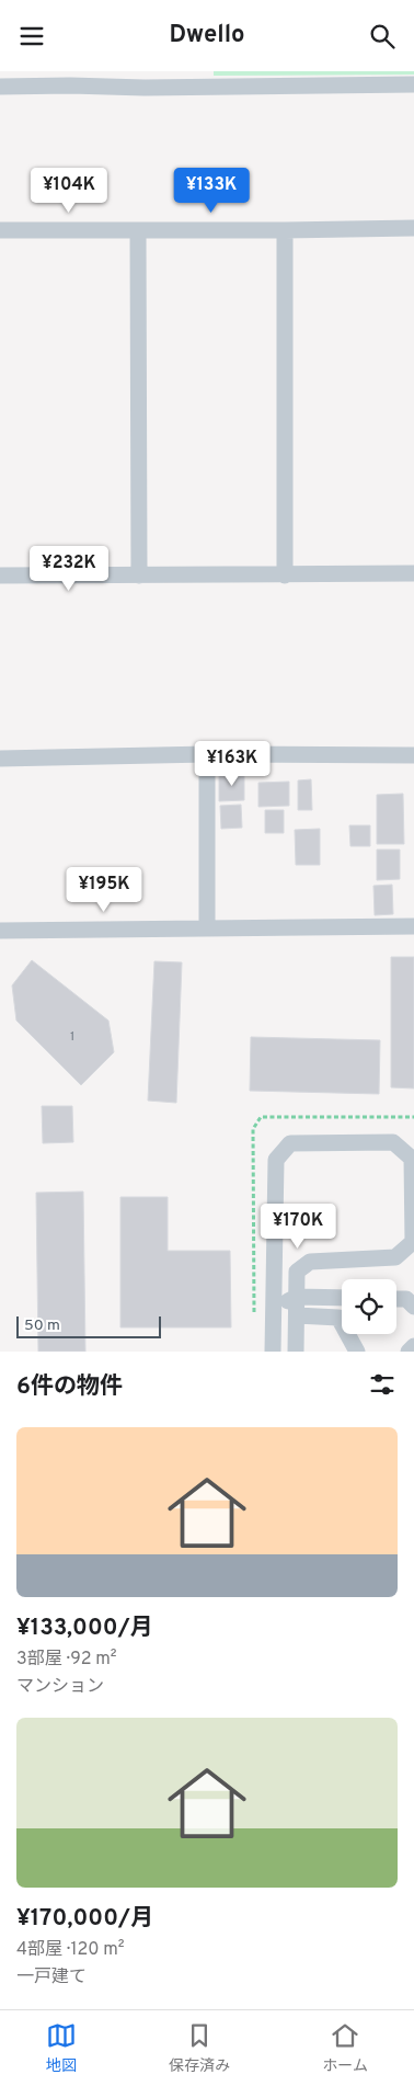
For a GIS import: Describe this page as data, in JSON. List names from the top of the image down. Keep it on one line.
{"house_numbers":["1"],"scale_bar":"50 m","page":{"header":"Dwello","price":["¥104K","¥133K","¥232K","¥163K","¥195K","¥170K"],"scale":"50 m","heading":"6件の物件","list":[{"name":"¥133,000/月","note":"3部屋 · 92 m² · マンション"},{"name":"¥170,000/月","note":"4部屋 · 120 m² · 一戸建て"}],"tabs":["地図","保存済み","ホーム"]}}
